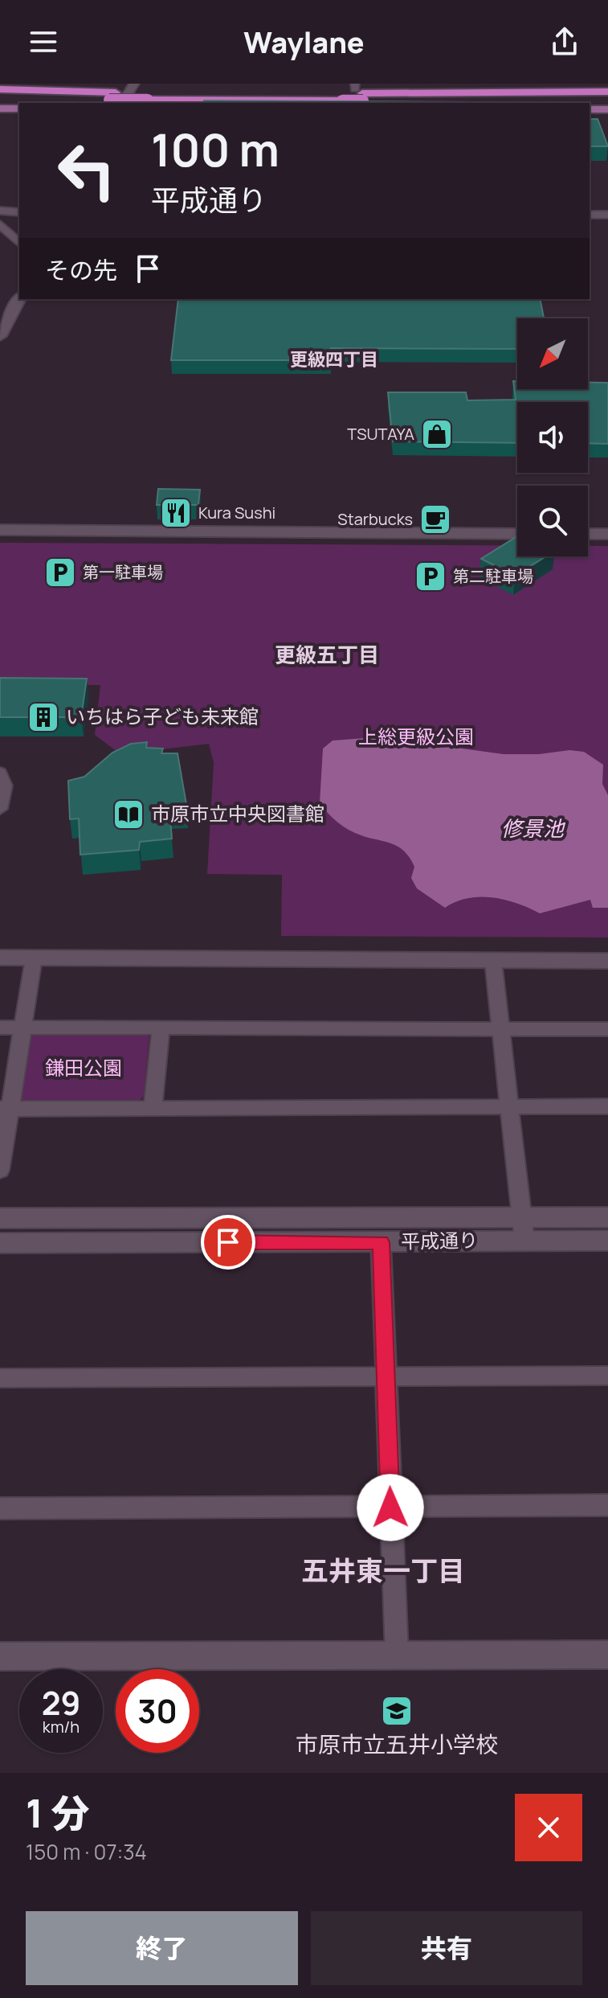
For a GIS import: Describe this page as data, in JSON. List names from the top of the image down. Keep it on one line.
{"streets":{"street":["平成通り"]},"districts":["更級四丁目","更級五丁目","五井東一丁目"],"water":["修景池"],"parks":["上総更級公園","鎌田公園"],"places":{"shop":["TSUTAYA"],"restaurant":["Kura Sushi"],"cafe":["Starbucks"],"parking":["第一駐車場","第二駐車場"],"building":["いちはら子ども未来館"],"library":["市原市立中央図書館"],"school or university":["市原市立五井小学校"]},"north":"bottom left","page":{"header":"Waylane","turn":["100 m","平成通り"],"then":"その先","speed":"29 km/h","limit":"30","heading":["1 分","150 m · 07:34"],"buttons":["終了","共有"]}}
